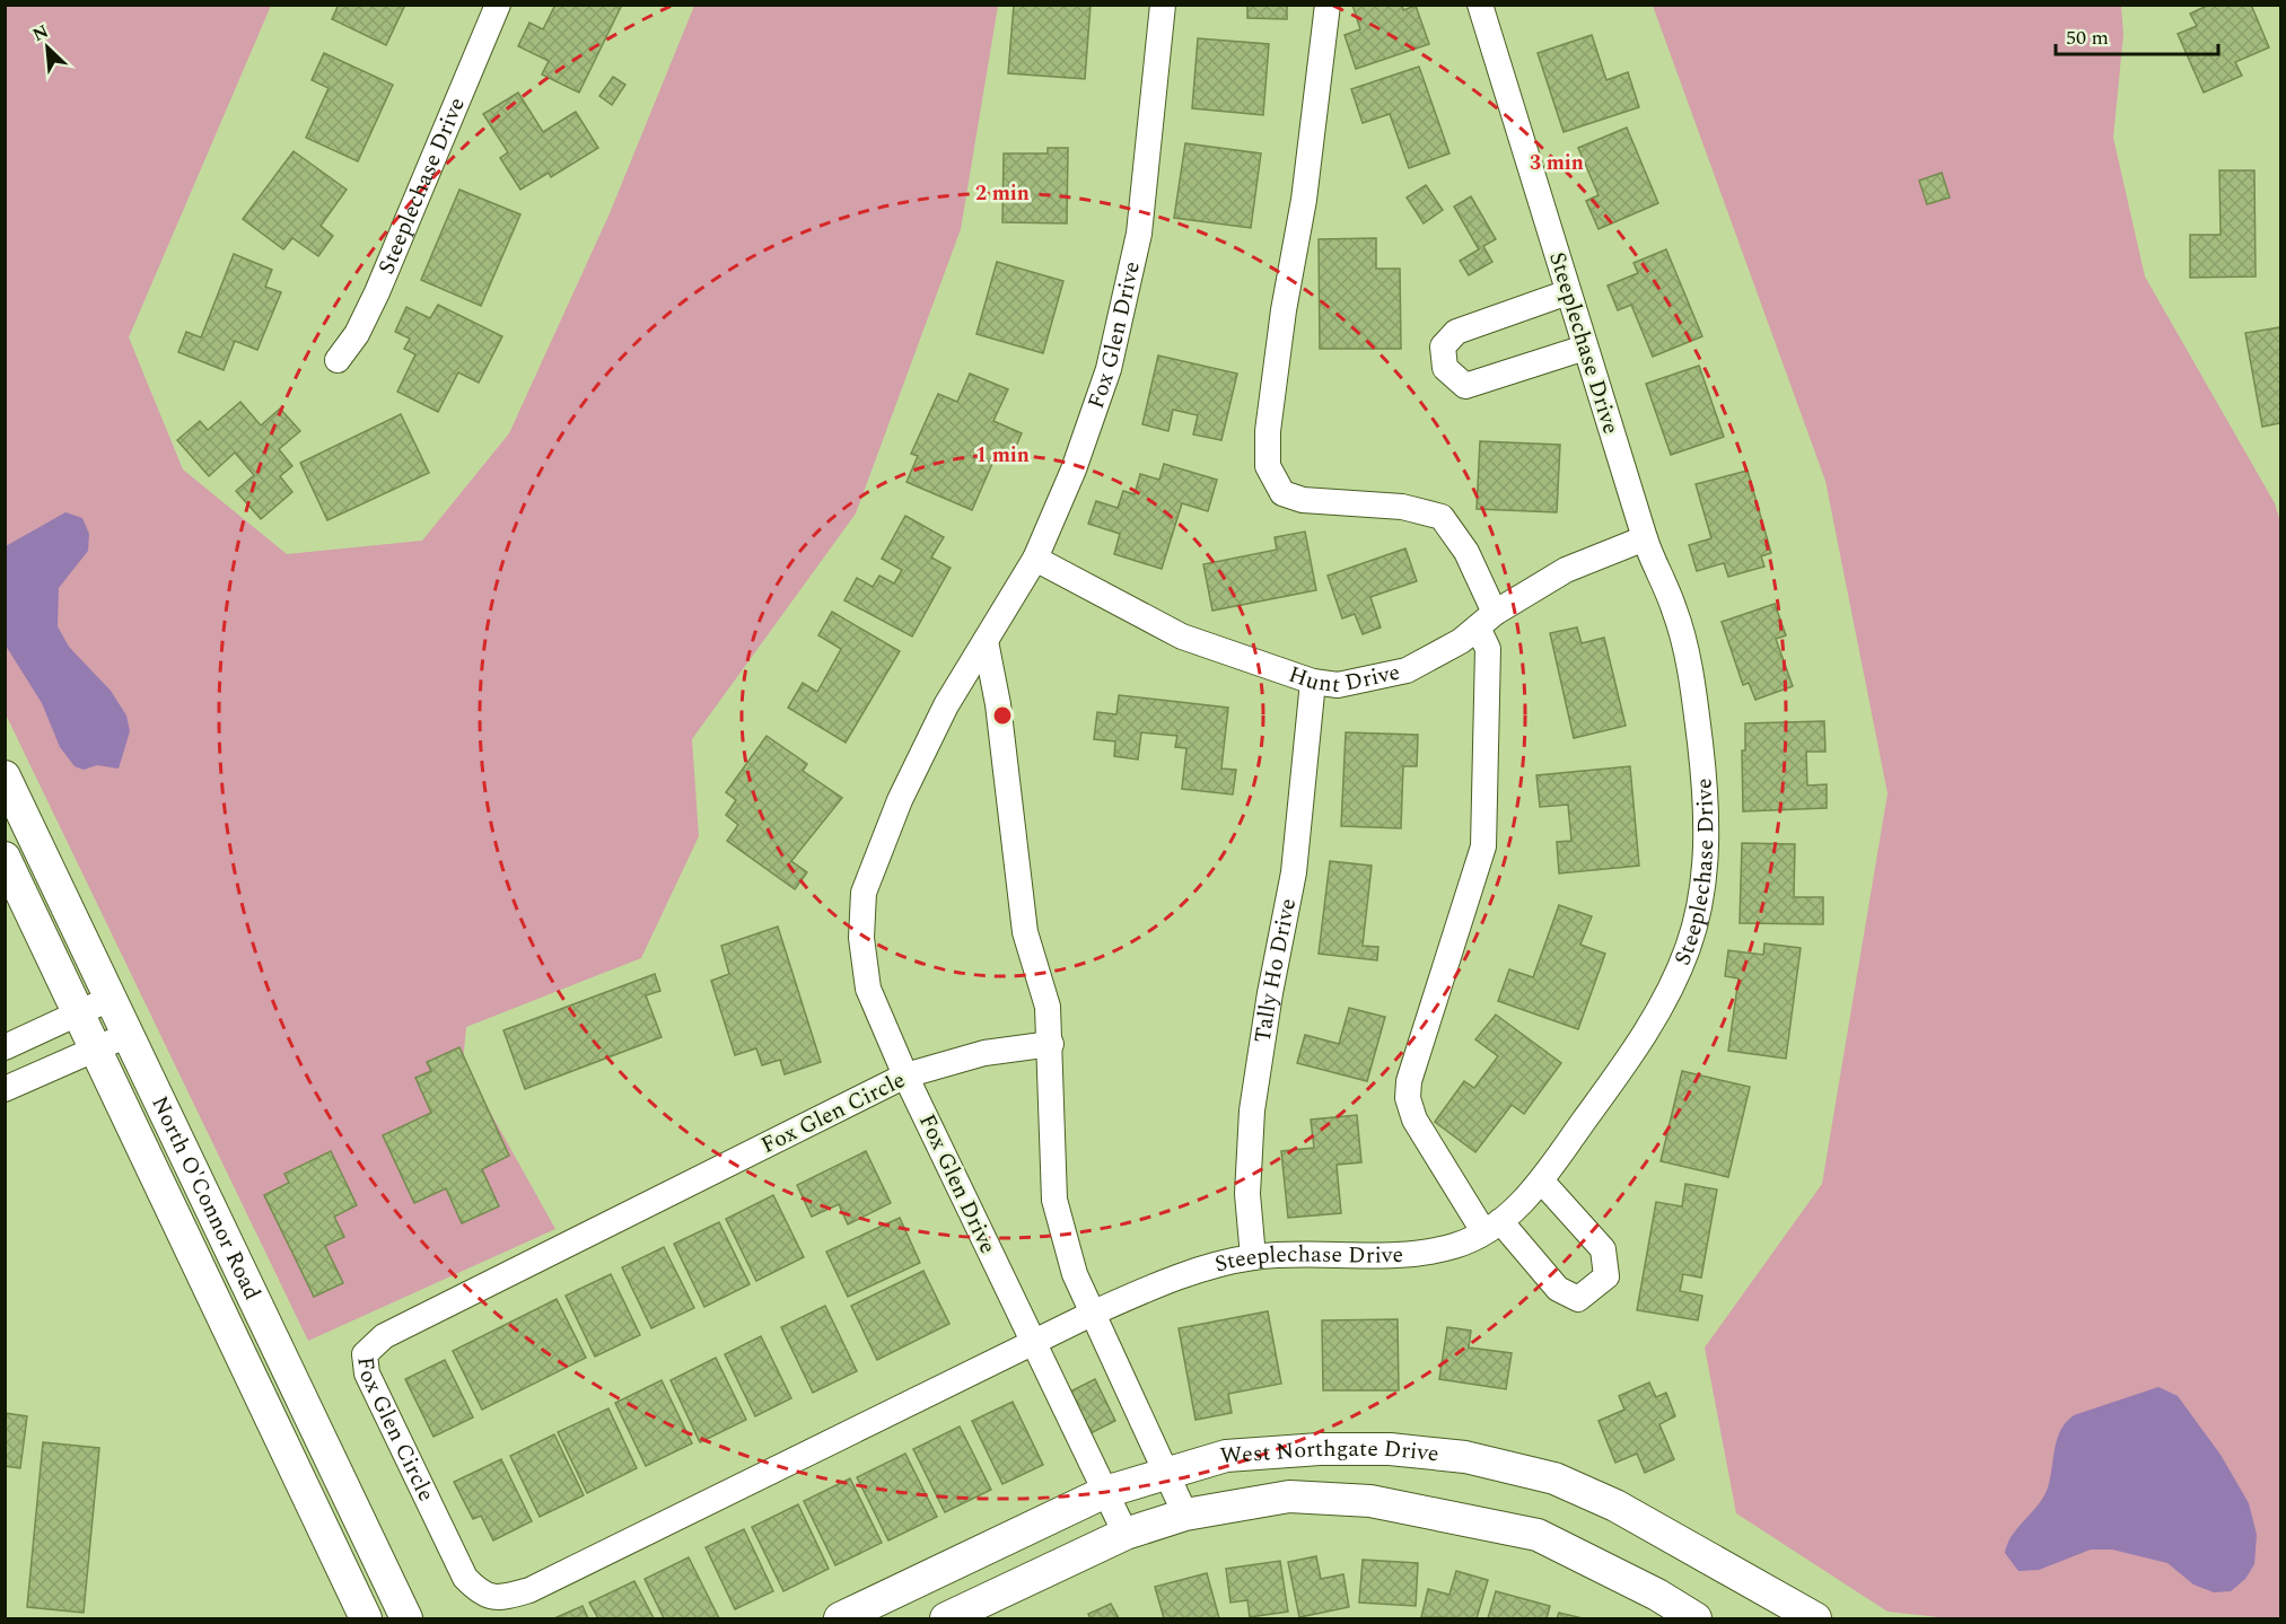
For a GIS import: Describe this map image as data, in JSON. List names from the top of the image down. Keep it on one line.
{"streets":{"main road":["North O'Connor Road","West Northgate Drive"],"street":["Steeplechase Drive","Fox Glen Drive","Hunt Drive","Tally Ho Drive","Fox Glen Circle"]},"crossings":[["Steeplechase Drive","Fox Glen Drive"],["Steeplechase Drive","Hunt Drive"],["Steeplechase Drive","Tally Ho Drive"],["Steeplechase Drive","Fox Glen Circle"],["Fox Glen Drive","Hunt Drive"],["Fox Glen Drive","Fox Glen Circle"],["Fox Glen Drive","West Northgate Drive"],["Hunt Drive","Tally Ho Drive"]],"scale_bar":"50 m","north":"top left","rings":["3 min","2 min","1 min"]}
